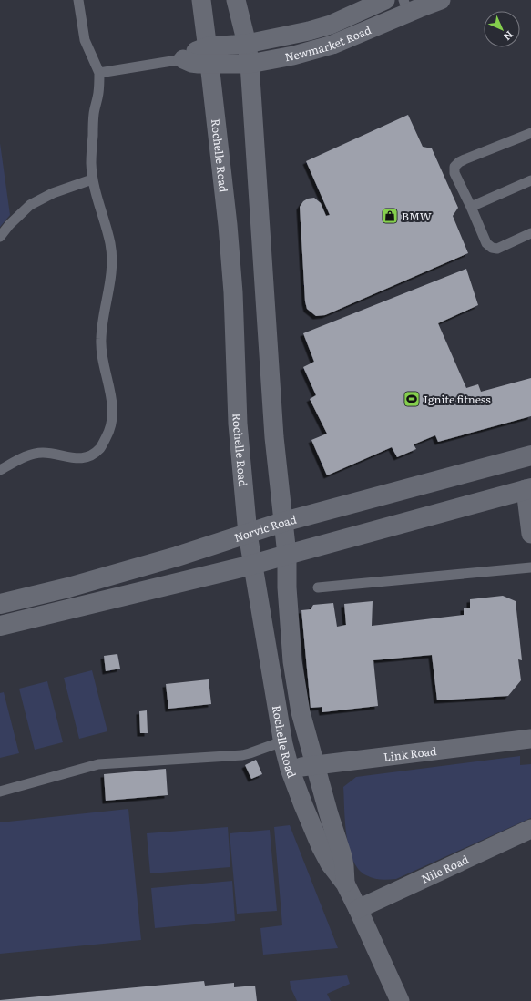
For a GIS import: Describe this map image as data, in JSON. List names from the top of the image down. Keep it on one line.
{"streets":{"street":["Newmarket Road","Rochelle Road","Norvic Road","Link Road","Nile Road"]},"crossings":[["Newmarket Road","Rochelle Road"],["Rochelle Road","Norvic Road"],["Rochelle Road","Link Road"],["Rochelle Road","Nile Road"]],"places":{"shop":["BMW"],"sports":["Ignite fitness"]},"north":"bottom right"}
